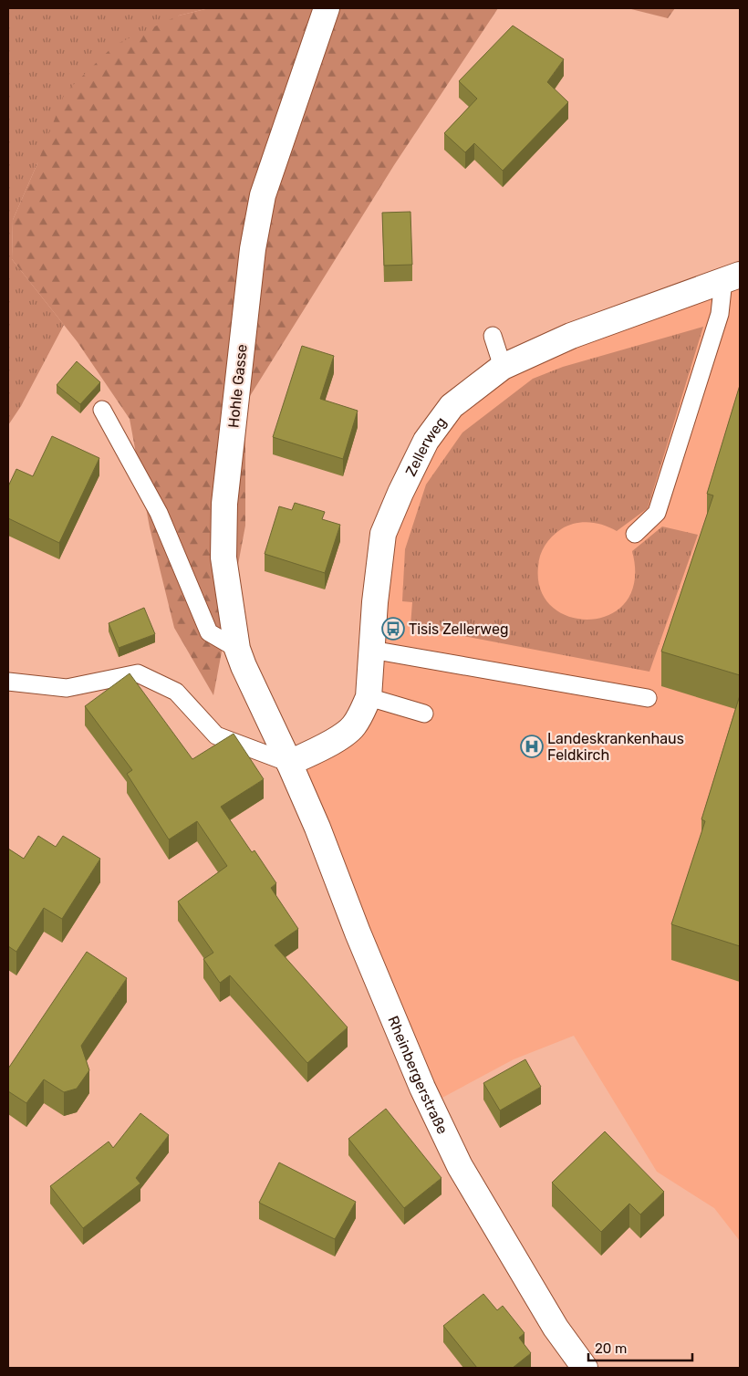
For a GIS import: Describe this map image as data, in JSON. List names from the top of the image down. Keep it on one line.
{"streets":{"street":["Hohle Gasse","Zellerweg","Rheinbergerstraße"]},"crossings":[["Hohle Gasse","Zellerweg"],["Hohle Gasse","Rheinbergerstraße"],["Zellerweg","Rheinbergerstraße"]],"places":{"bus stop":["Tisis Zellerweg"],"hospital":["Landeskrankenhaus Feldkirch"]},"scale_bar":"20 m"}
